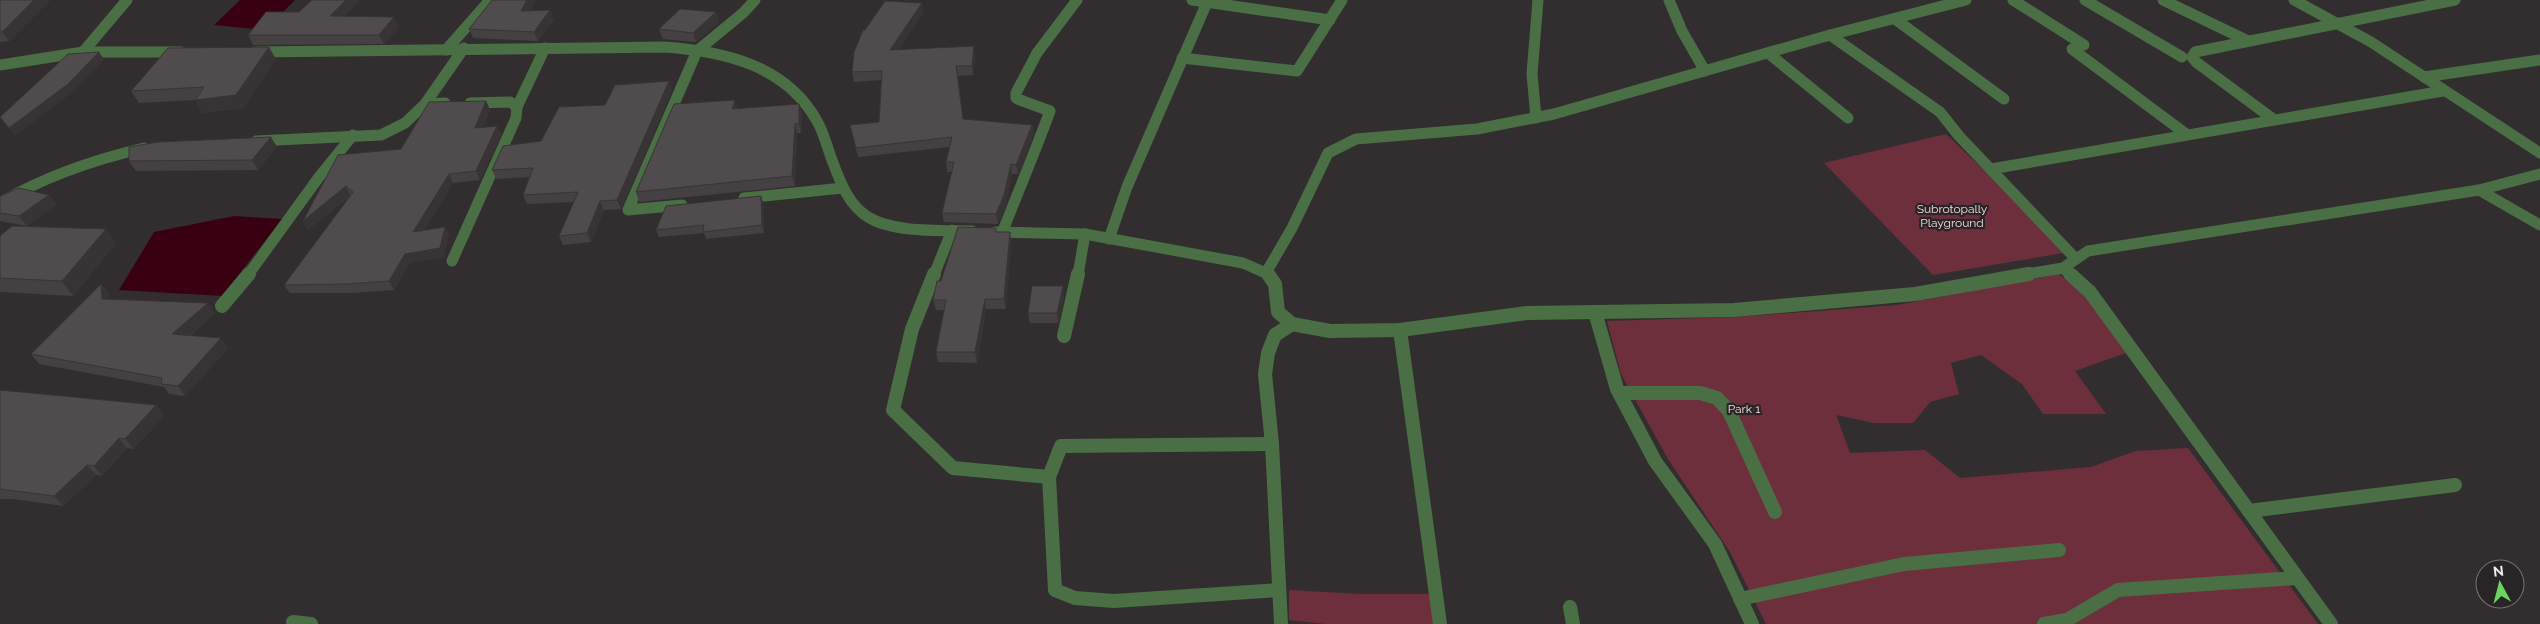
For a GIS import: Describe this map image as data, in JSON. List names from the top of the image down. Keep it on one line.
{"parks":["Subrotopally Playground","Park 1"],"north":"top"}
